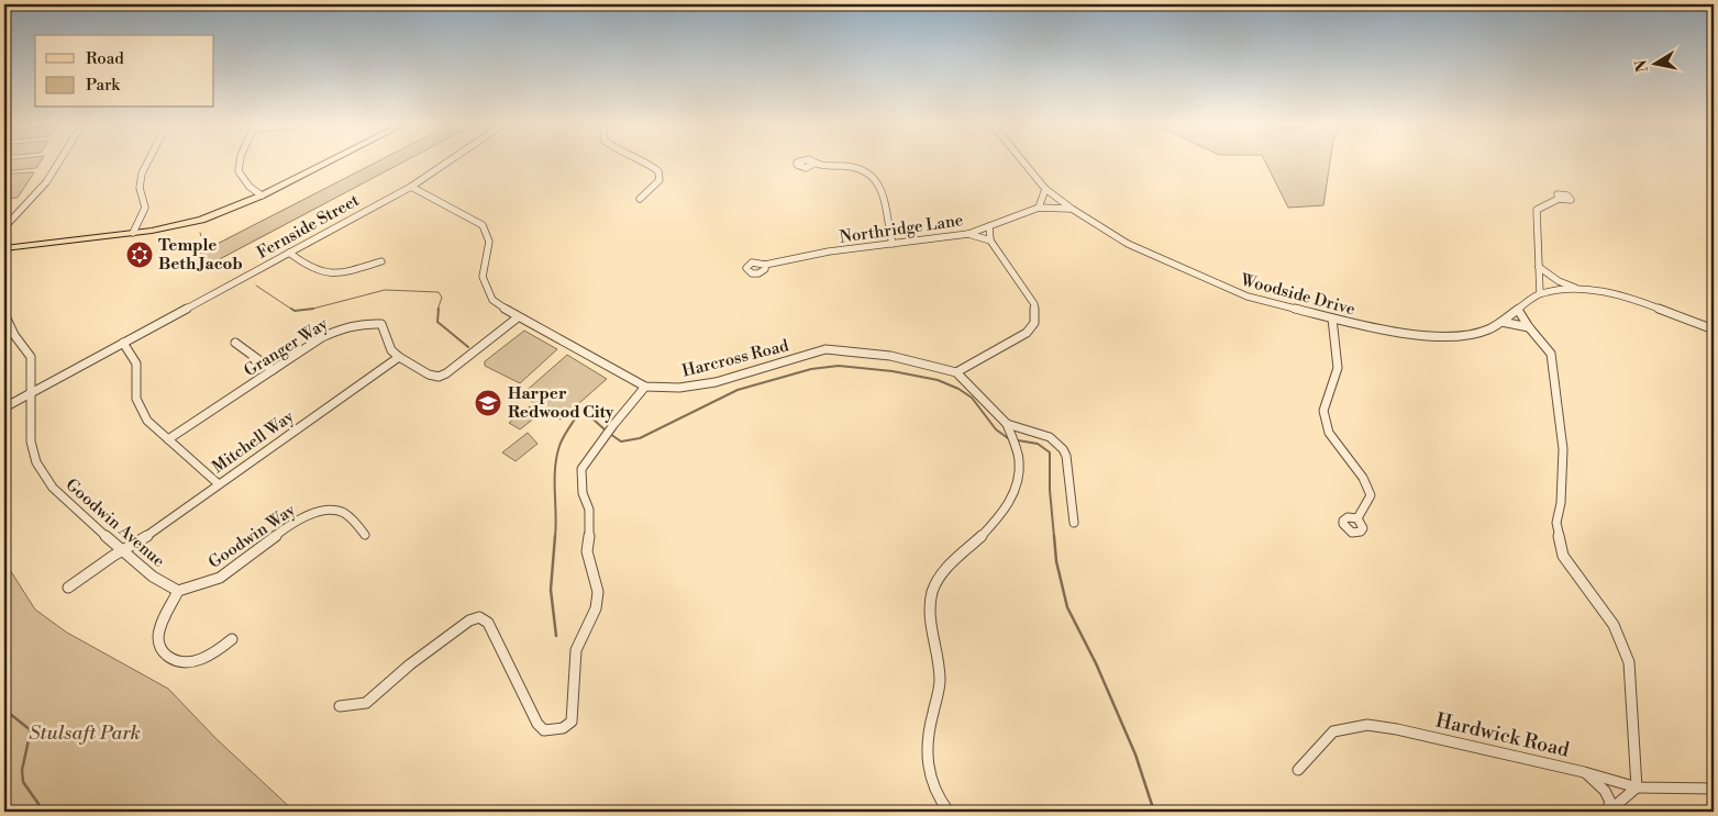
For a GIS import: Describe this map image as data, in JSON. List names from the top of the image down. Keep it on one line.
{"streets":{"street":["Fernside Street","Northridge Lane","Woodside Drive","Granger Way","Harcross Road","Mitchell Way","Goodwin Avenue","Goodwin Way","Hardwick Road"]},"crossings":[["Fernside Street","Harcross Road"],["Fernside Street","Goodwin Avenue"],["Northridge Lane","Woodside Drive"],["Granger Way","Harcross Road"],["Granger Way","Mitchell Way"],["Mitchell Way","Goodwin Avenue"],["Goodwin Avenue","Goodwin Way"]],"parks":["Stulsaft Park"],"places":{"synagogue":["Temple Beth Jacob"],"school or university":["Harper Redwood City"]},"legend":["Road","Park"],"north":"left"}
